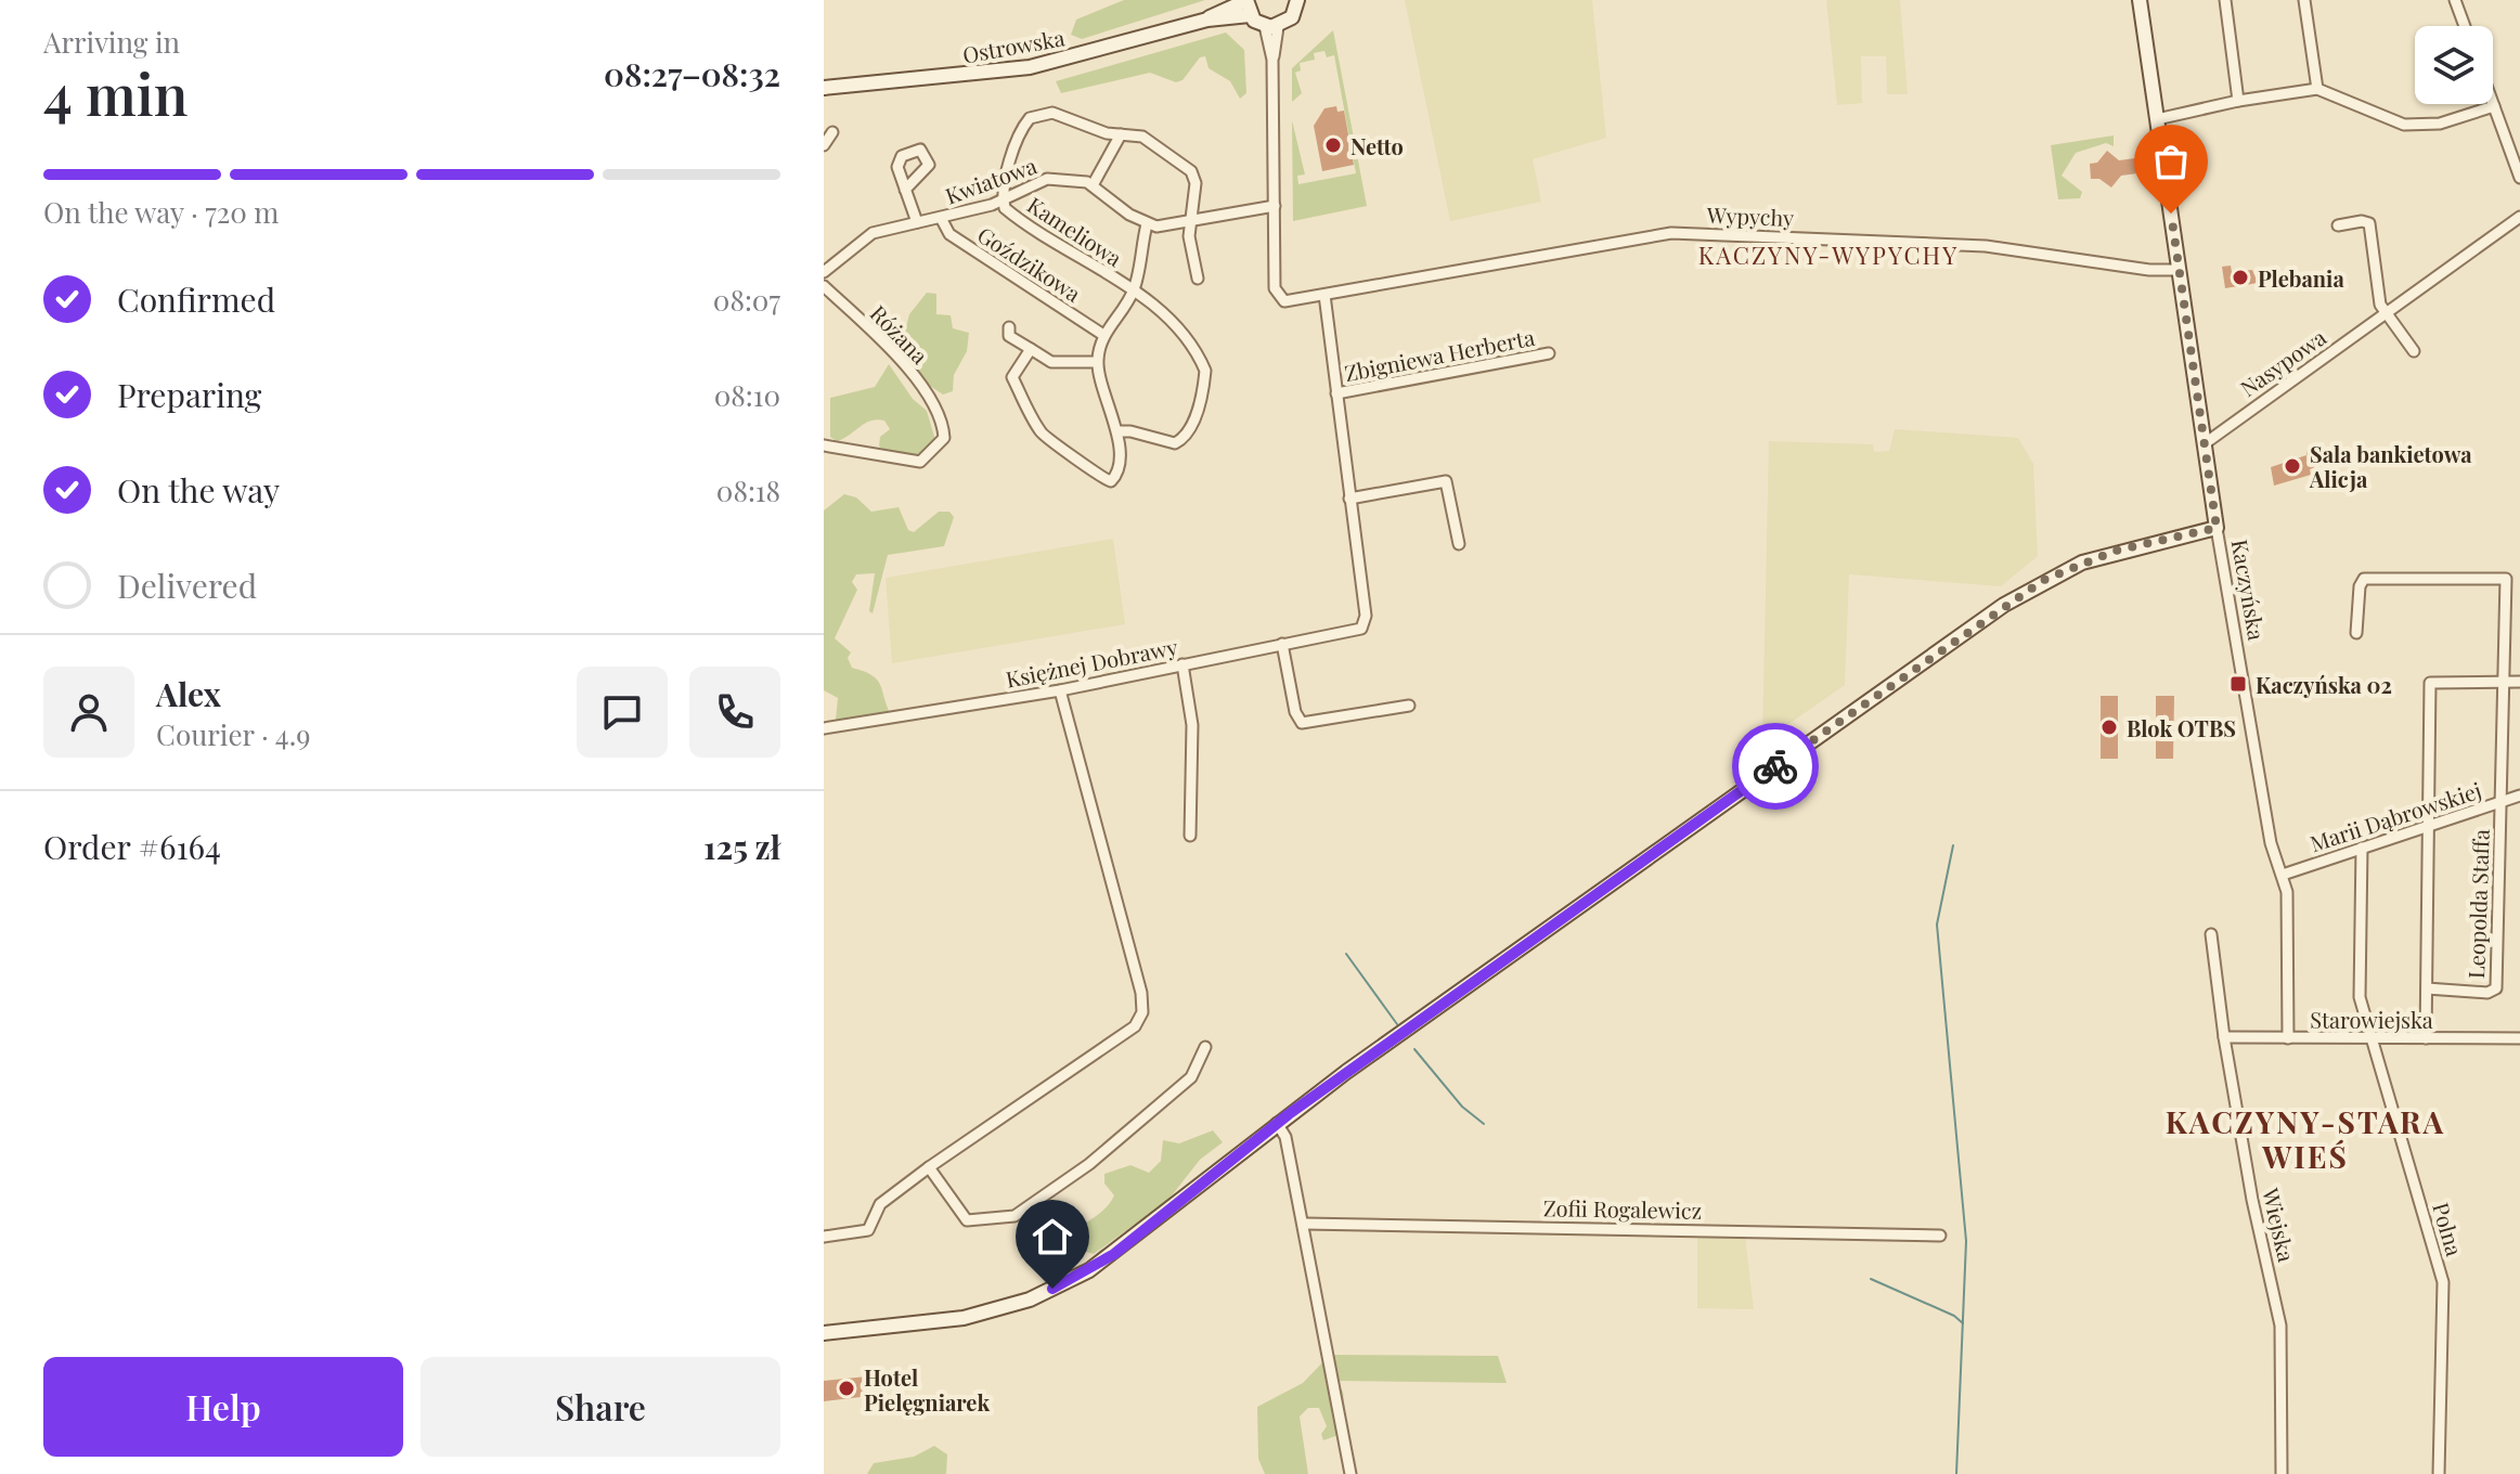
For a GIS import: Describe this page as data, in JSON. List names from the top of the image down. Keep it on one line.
{"streets":{"street":["Ostrowska","Kwiatowa","Wypychy","Kameliowa","Goździkowa","Różana","Zbigniewa Herberta","Nasypowa","Kaczyńska","Księżnej Dobrawy","Marii Dąbrowskiej","Leopolda Staffa","Starowiejska","Zofii Rogalewicz","Wiejska","Polna"]},"crossings":[["Kwiatowa","Kameliowa"],["Kwiatowa","Goździkowa"],["Wypychy","Kaczyńska"],["Kameliowa","Goździkowa"],["Nasypowa","Kaczyńska"],["Kaczyńska","Marii Dąbrowskiej"],["Kaczyńska","Starowiejska"],["Marii Dąbrowskiej","Leopolda Staffa"],["Marii Dąbrowskiej","Polna"],["Starowiejska","Wiejska"],["Starowiejska","Polna"]],"districts":["KACZYNY-WYPYCHY","KACZYNY-STARA WIEŚ"],"places":{"other":["Netto","Plebania","Sala bankietowa Alicja","Blok OTBS","Hotel Pielęgniarek"],"transit":["Kaczyńska 02"]},"page":{"heading":["4 min","Arriving in","08:27–08:32"],"panel":["Alex","Courier · 4.9","Order #6164","125 zł"],"bar":"On the way · 720 m","list":[["Confirmed","08:07"],["Preparing","08:10"],["On the way","08:18"],"Delivered"],"buttons":["Help","Share"]}}
